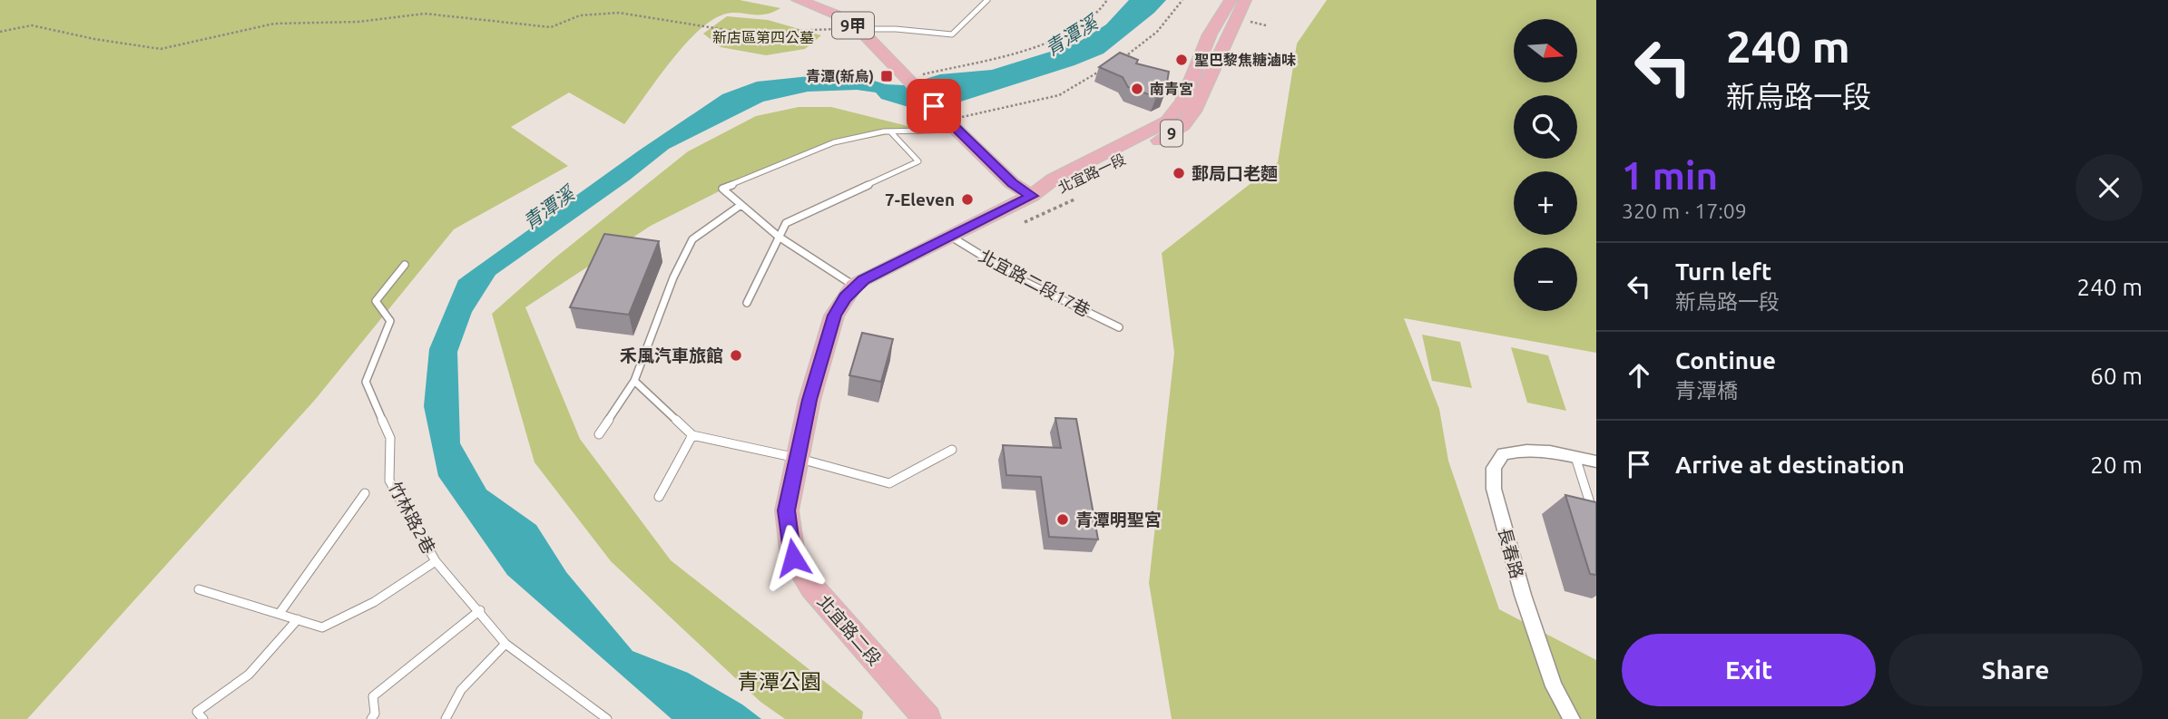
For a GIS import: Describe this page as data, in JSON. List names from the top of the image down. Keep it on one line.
{"streets":{"main road":["9甲","9","北宜路一段","北宜路二段"],"street":["長春路"],"lane":["北宜路二段17巷","竹林路2巷"]},"crossings":[["9甲","北宜路一段"],["9甲","北宜路二段"],["北宜路一段","北宜路二段"],["北宜路二段17巷","北宜路二段"]],"water":["青潭溪"],"parks":["新店區第四公墓","青潭公園"],"places":{"other":["聖巴黎焦糖滷味","南青宮","郵局口老麵","7-Eleven","禾風汽車旅館","青潭明聖宮"],"transit":["青潭(新烏)"]},"north":"right","page":{"turn":["240 m","新烏路一段"],"map_buttons":["+","−"],"heading":["1 min","320 m · 17:09"],"list":[{"name":"Turn left","note":"新烏路一段","value":"240 m"},{"name":"Continue","note":"青潭橋","value":"60 m"},{"name":"Arrive at destination","value":"20 m"}],"buttons":["Exit","Share"]}}
